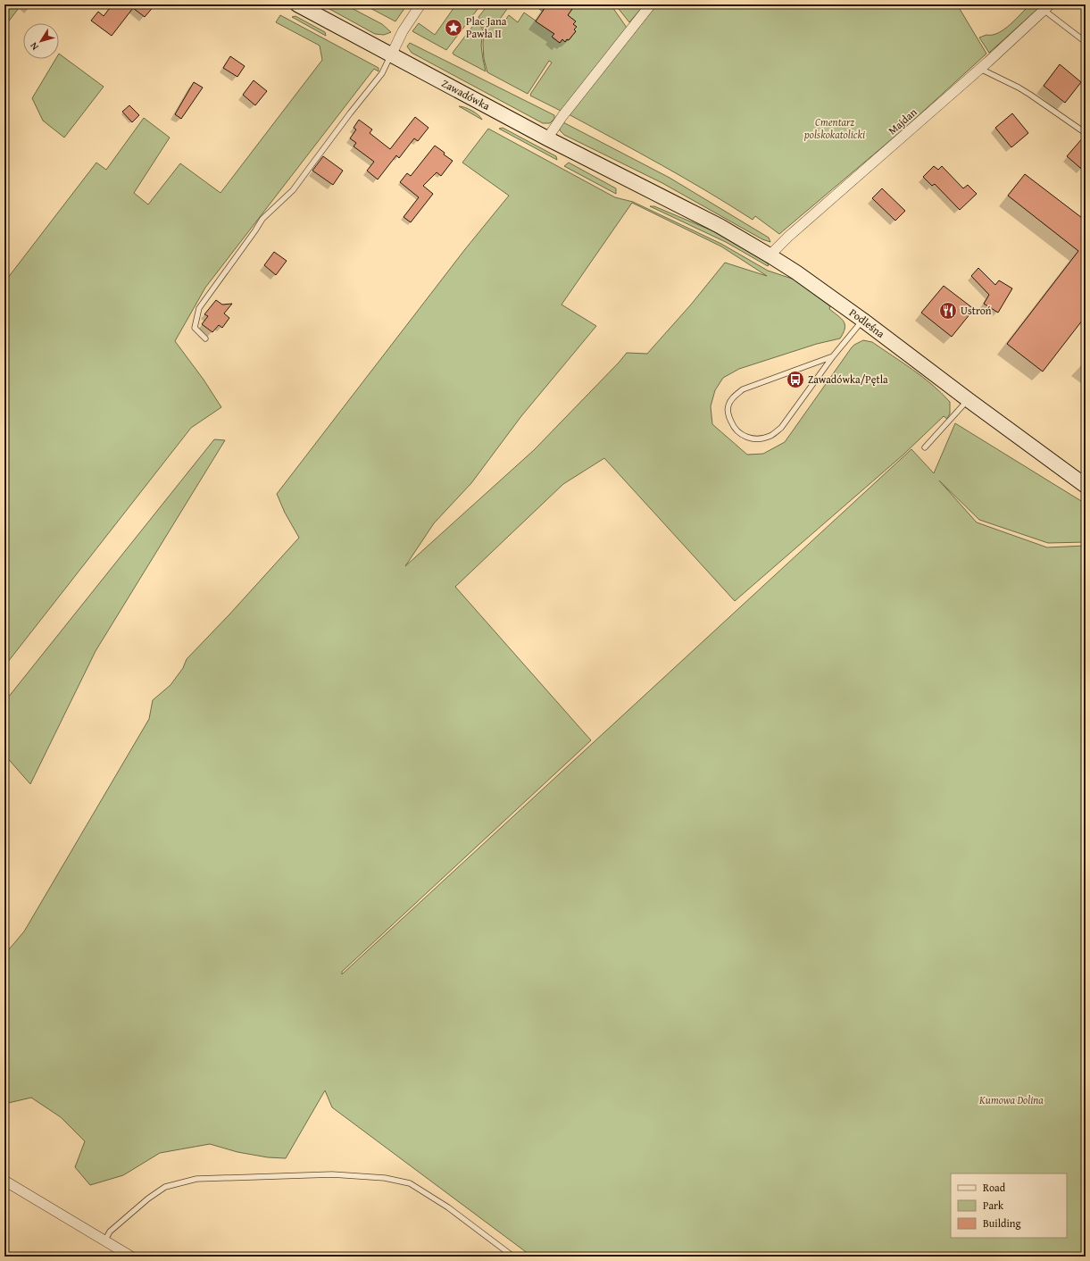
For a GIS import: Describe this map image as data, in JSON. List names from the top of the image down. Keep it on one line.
{"streets":{"main road":["Zawadówka","Podleśna"],"street":["Majdan"]},"crossings":[["Zawadówka","Podleśna"],["Majdan","Podleśna"]],"parks":["Cmentarz polskokatolicki","Kumowa Dolina"],"places":{"place":["Plac Jana Pawła II"],"restaurant":["Ustroń"],"bus stop":["Zawadówka/Pętla"]},"legend":["Road","Park","Building"],"north":"bottom left"}
